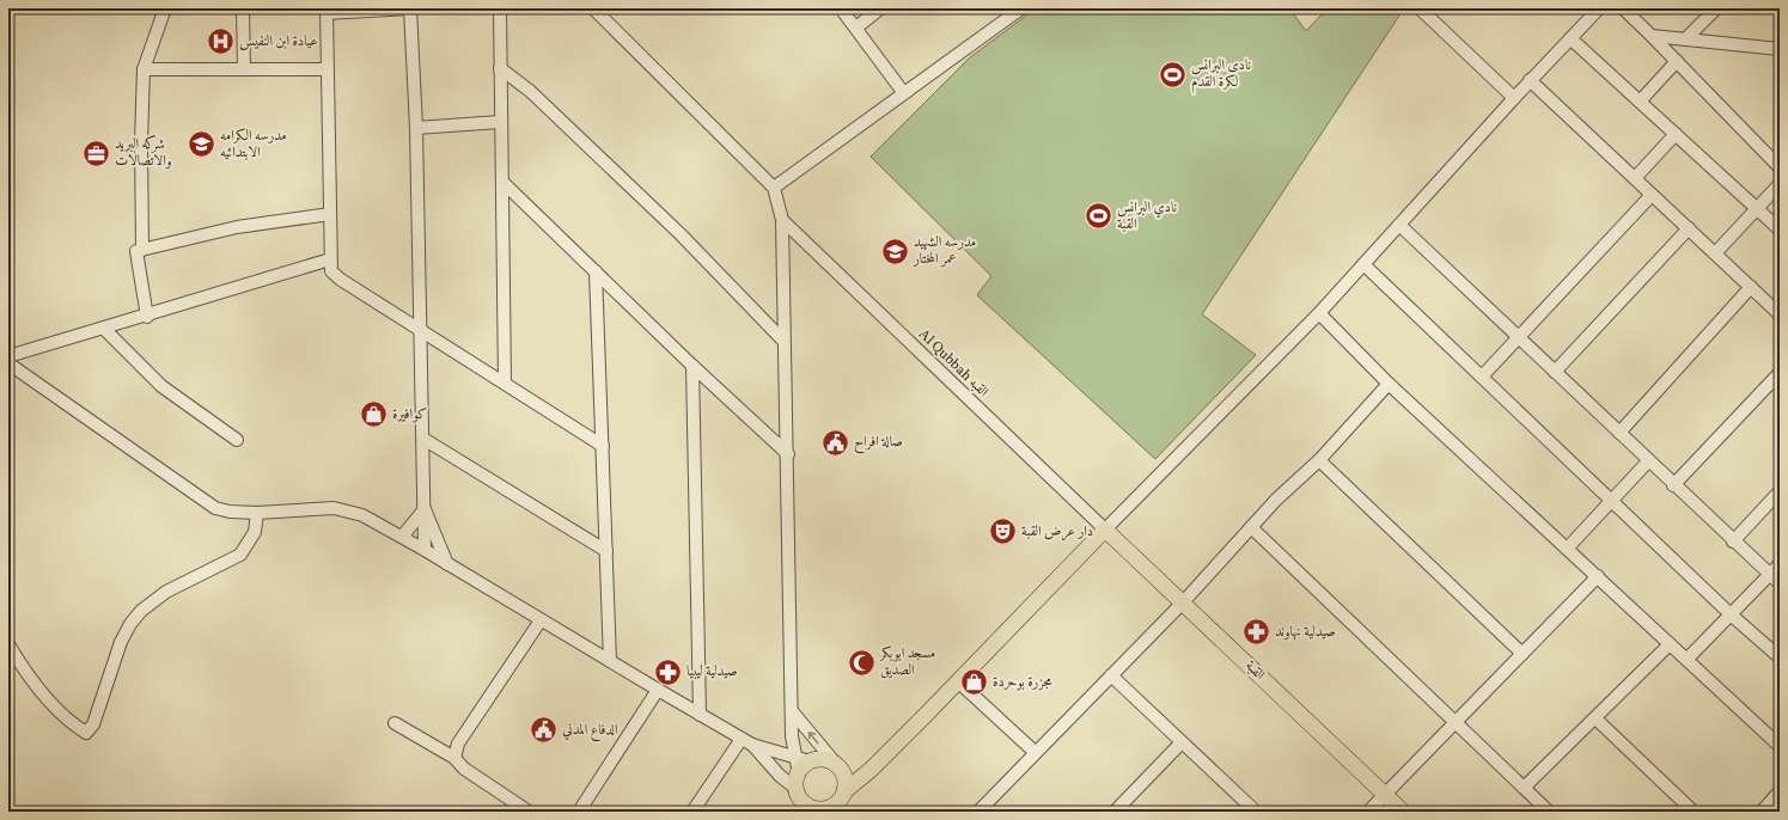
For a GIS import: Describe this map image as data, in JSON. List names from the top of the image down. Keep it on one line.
{"streets":{"main road":["القبة"],"street":["Al Qubbah القبه"]},"crossings":[["Al Qubbah القبه","القبة"]],"places":{"hospital":["عيادة ابن النفيس"],"sports":["نادي البرانس لكرة القدم","نادي البرانس القبة"],"school or university":["مدرسه الكرامه الابتدائيه","مدرسه الشهيد عمر المختار"],"office":["شركه البريد والاتصالات"],"shop":["كوافيرة","مجزرة بوحردة"],"public building":["صالة افراح","الدفاع المدني"],"theatre":["دار عرض القبة"],"pharmacy":["صيدلية نهاوند","صيدلية ليبيا"],"mosque":["مسجد ابوبكر الصديق"]}}
